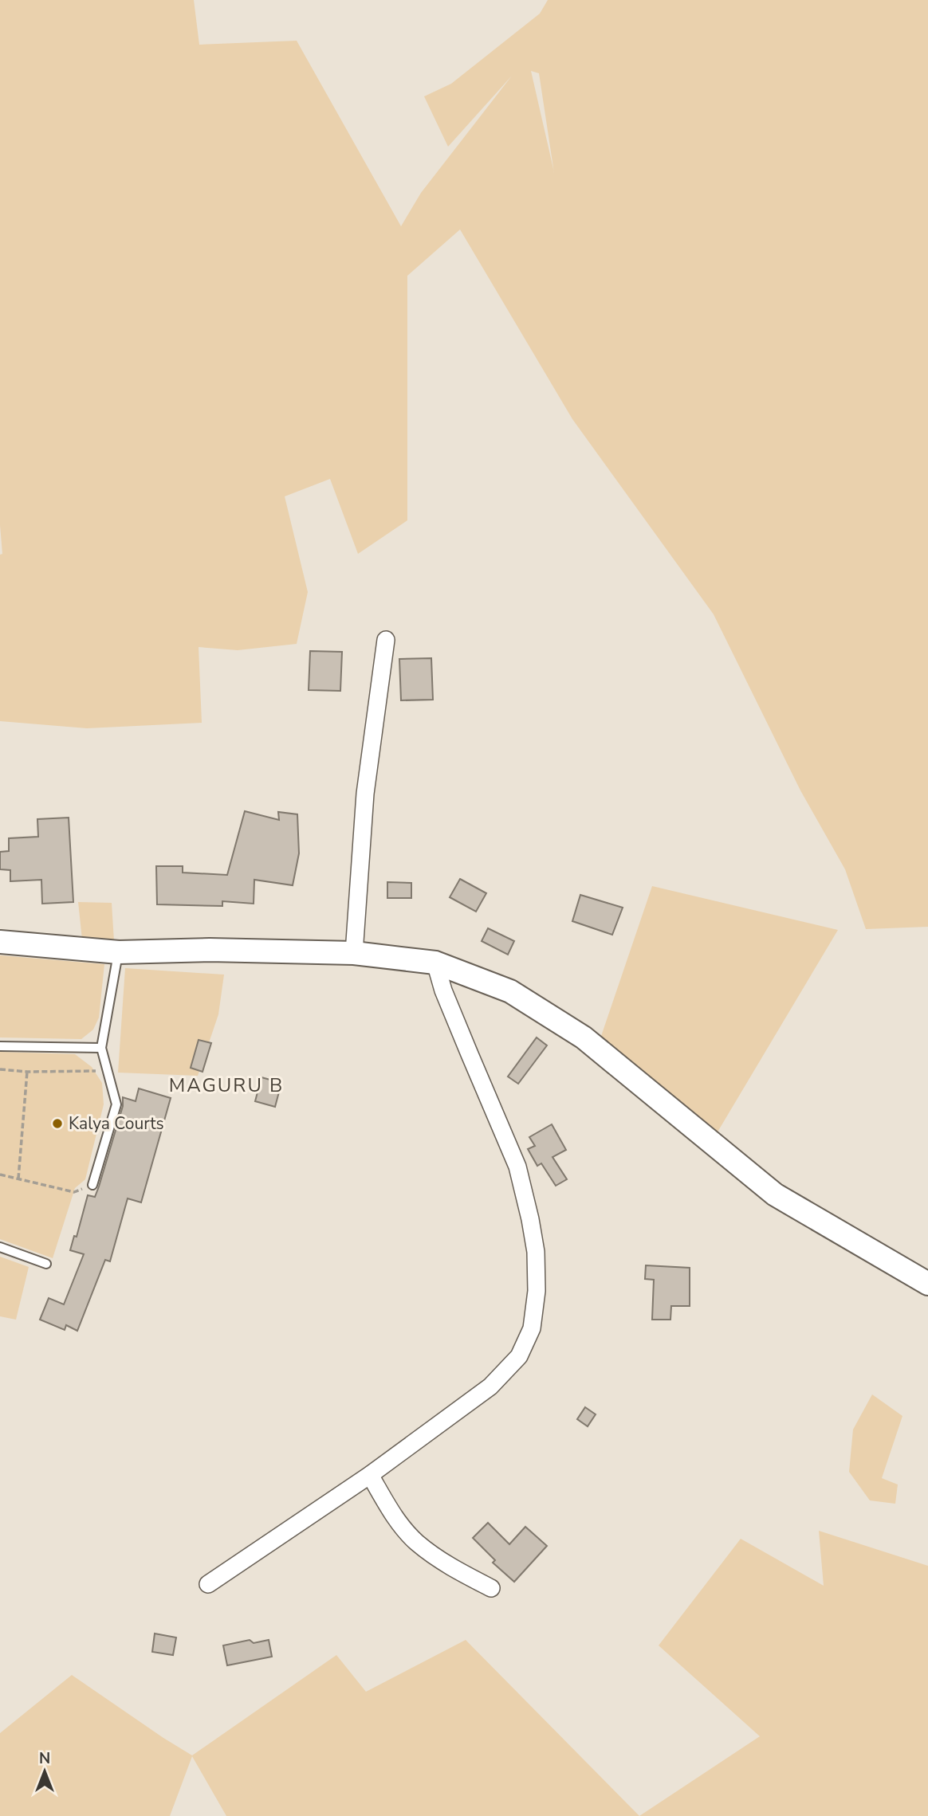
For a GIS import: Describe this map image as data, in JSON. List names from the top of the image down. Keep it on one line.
{"districts":["MAGURU B"],"places":["Kalya Courts"],"north":"top"}
